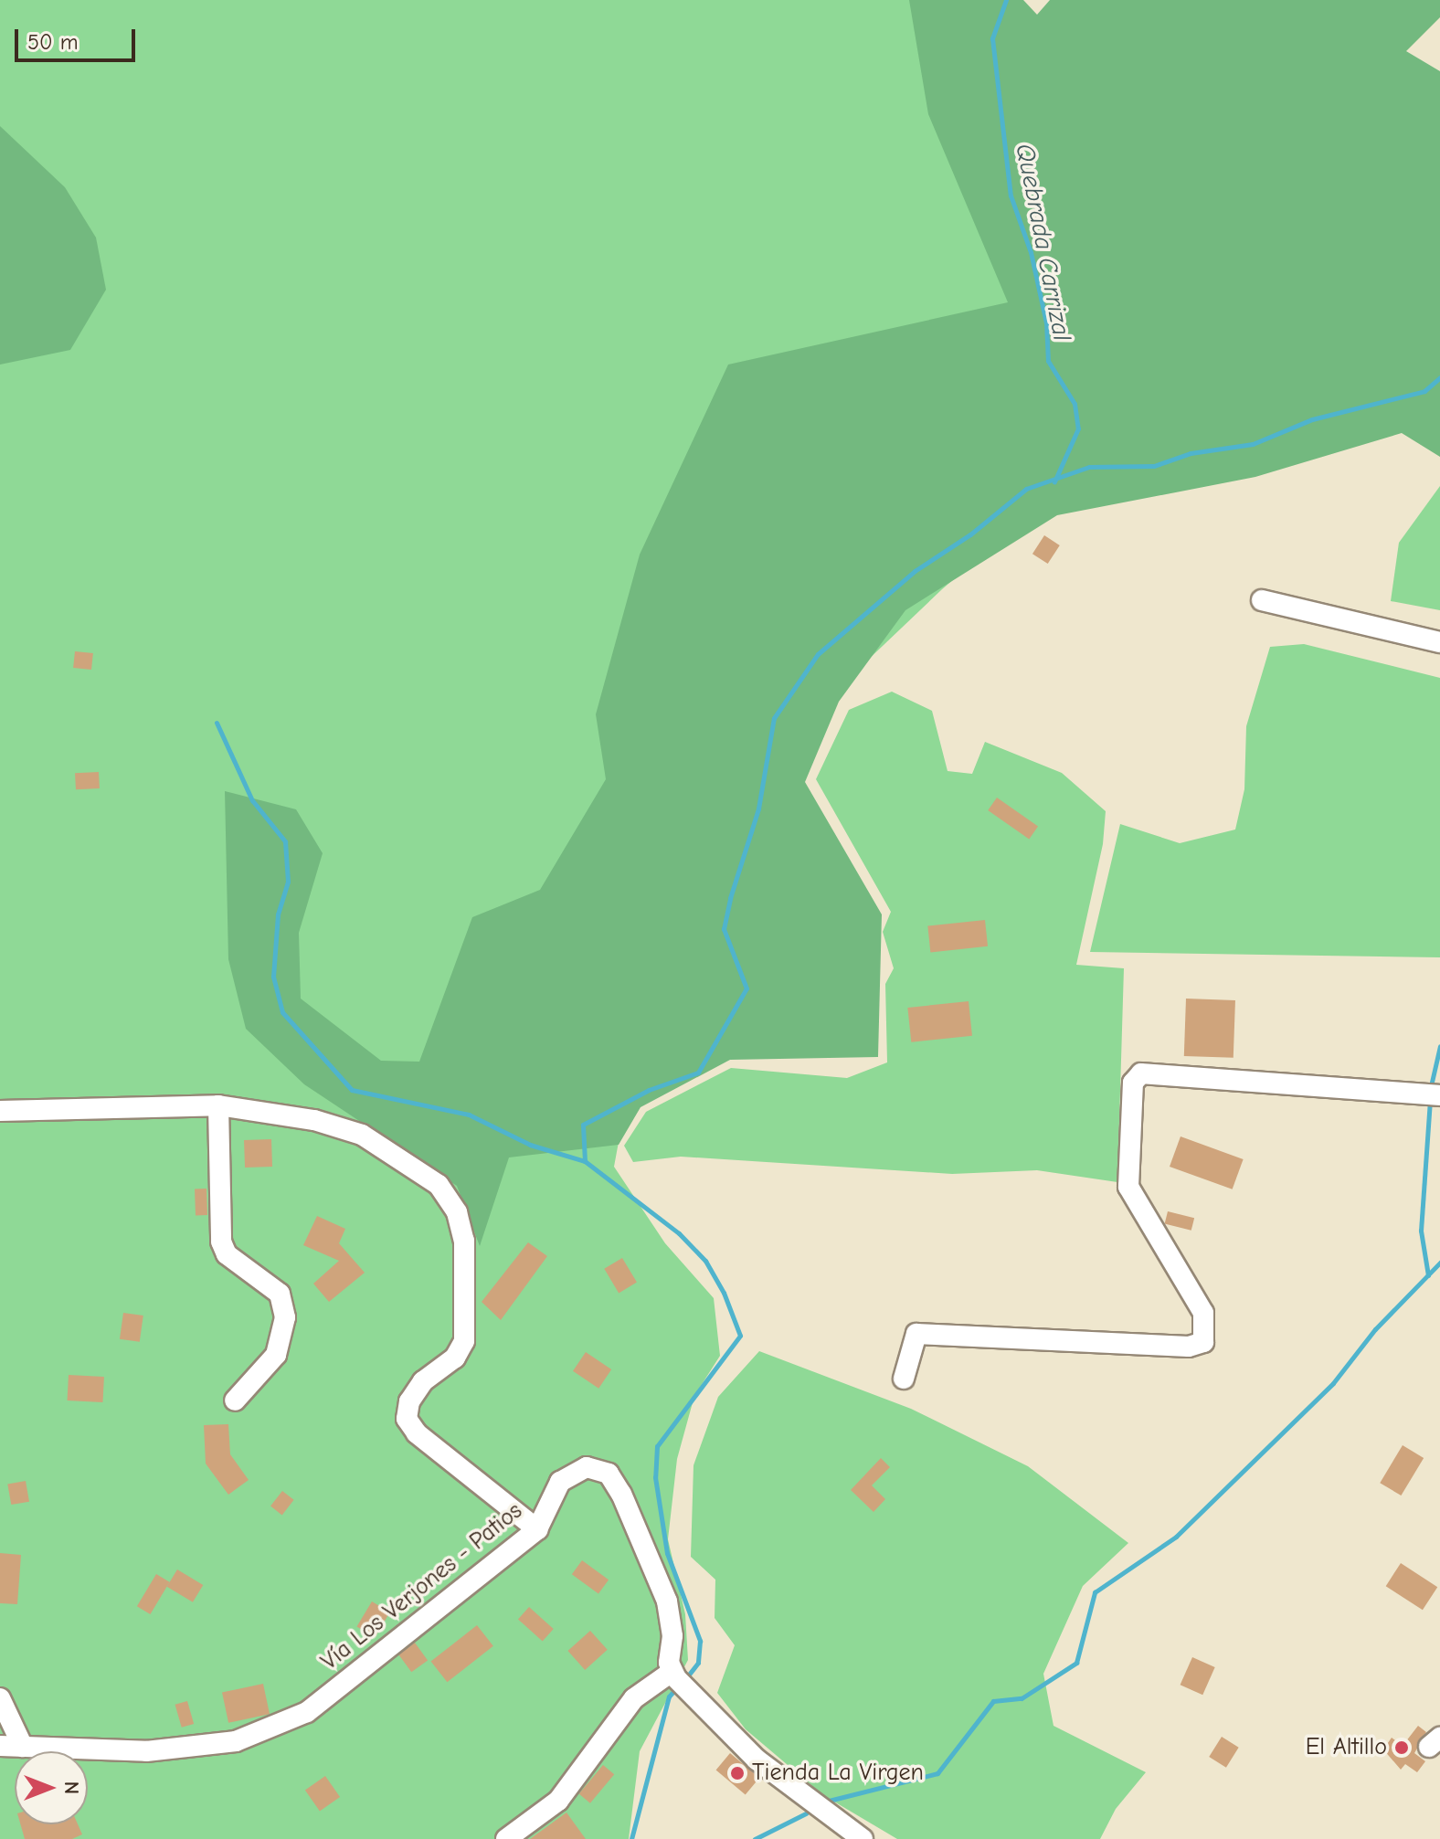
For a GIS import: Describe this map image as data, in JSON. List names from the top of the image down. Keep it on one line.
{"streets":{"street":["Vía Los Verjones - Patios"]},"water":["Quebrada Carrizal"],"places":["El Altillo","Tienda La Virgen"],"scale_bar":"50 m","north":"right"}
